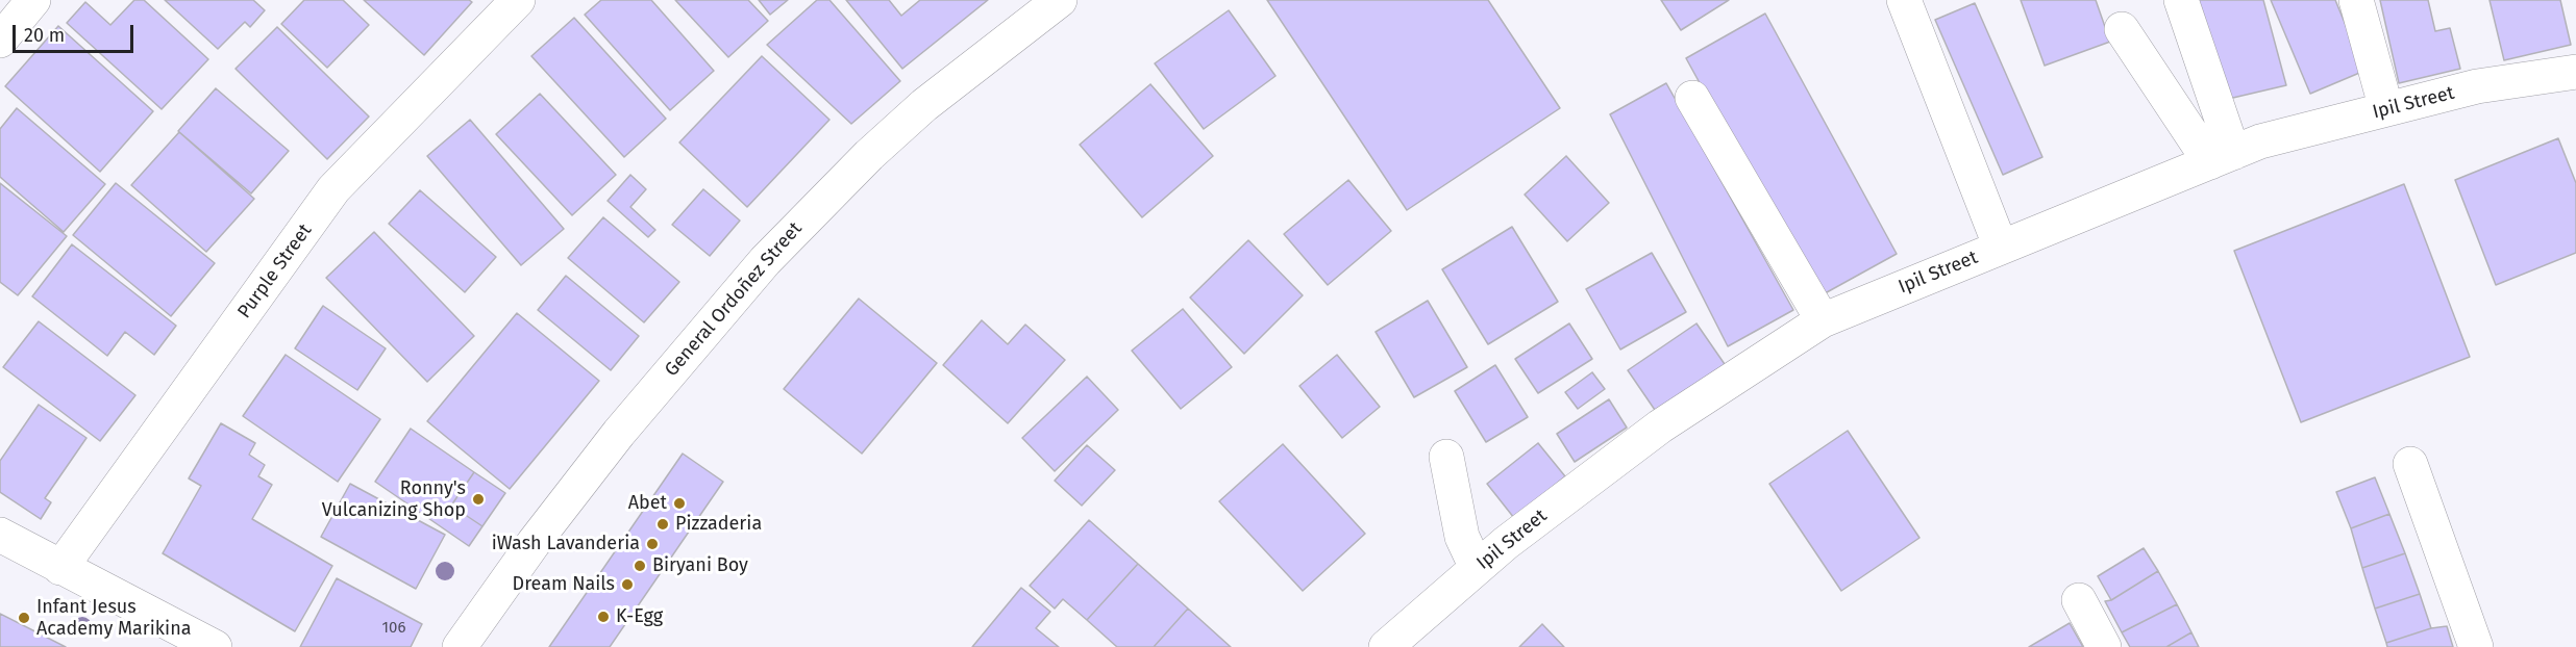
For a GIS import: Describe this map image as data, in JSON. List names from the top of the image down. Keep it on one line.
{"streets":{"street":["Ipil Street","Purple Street","General Ordoñez Street"]},"places":["Ronny's Vulcanizing Shop","Abet","Pizzaderia","iWash Lavanderia","Biryani Boy","Dream Nails","K-Egg","Infant Jesus Academy Marikina"],"house_numbers":["106"],"scale_bar":"20 m"}
